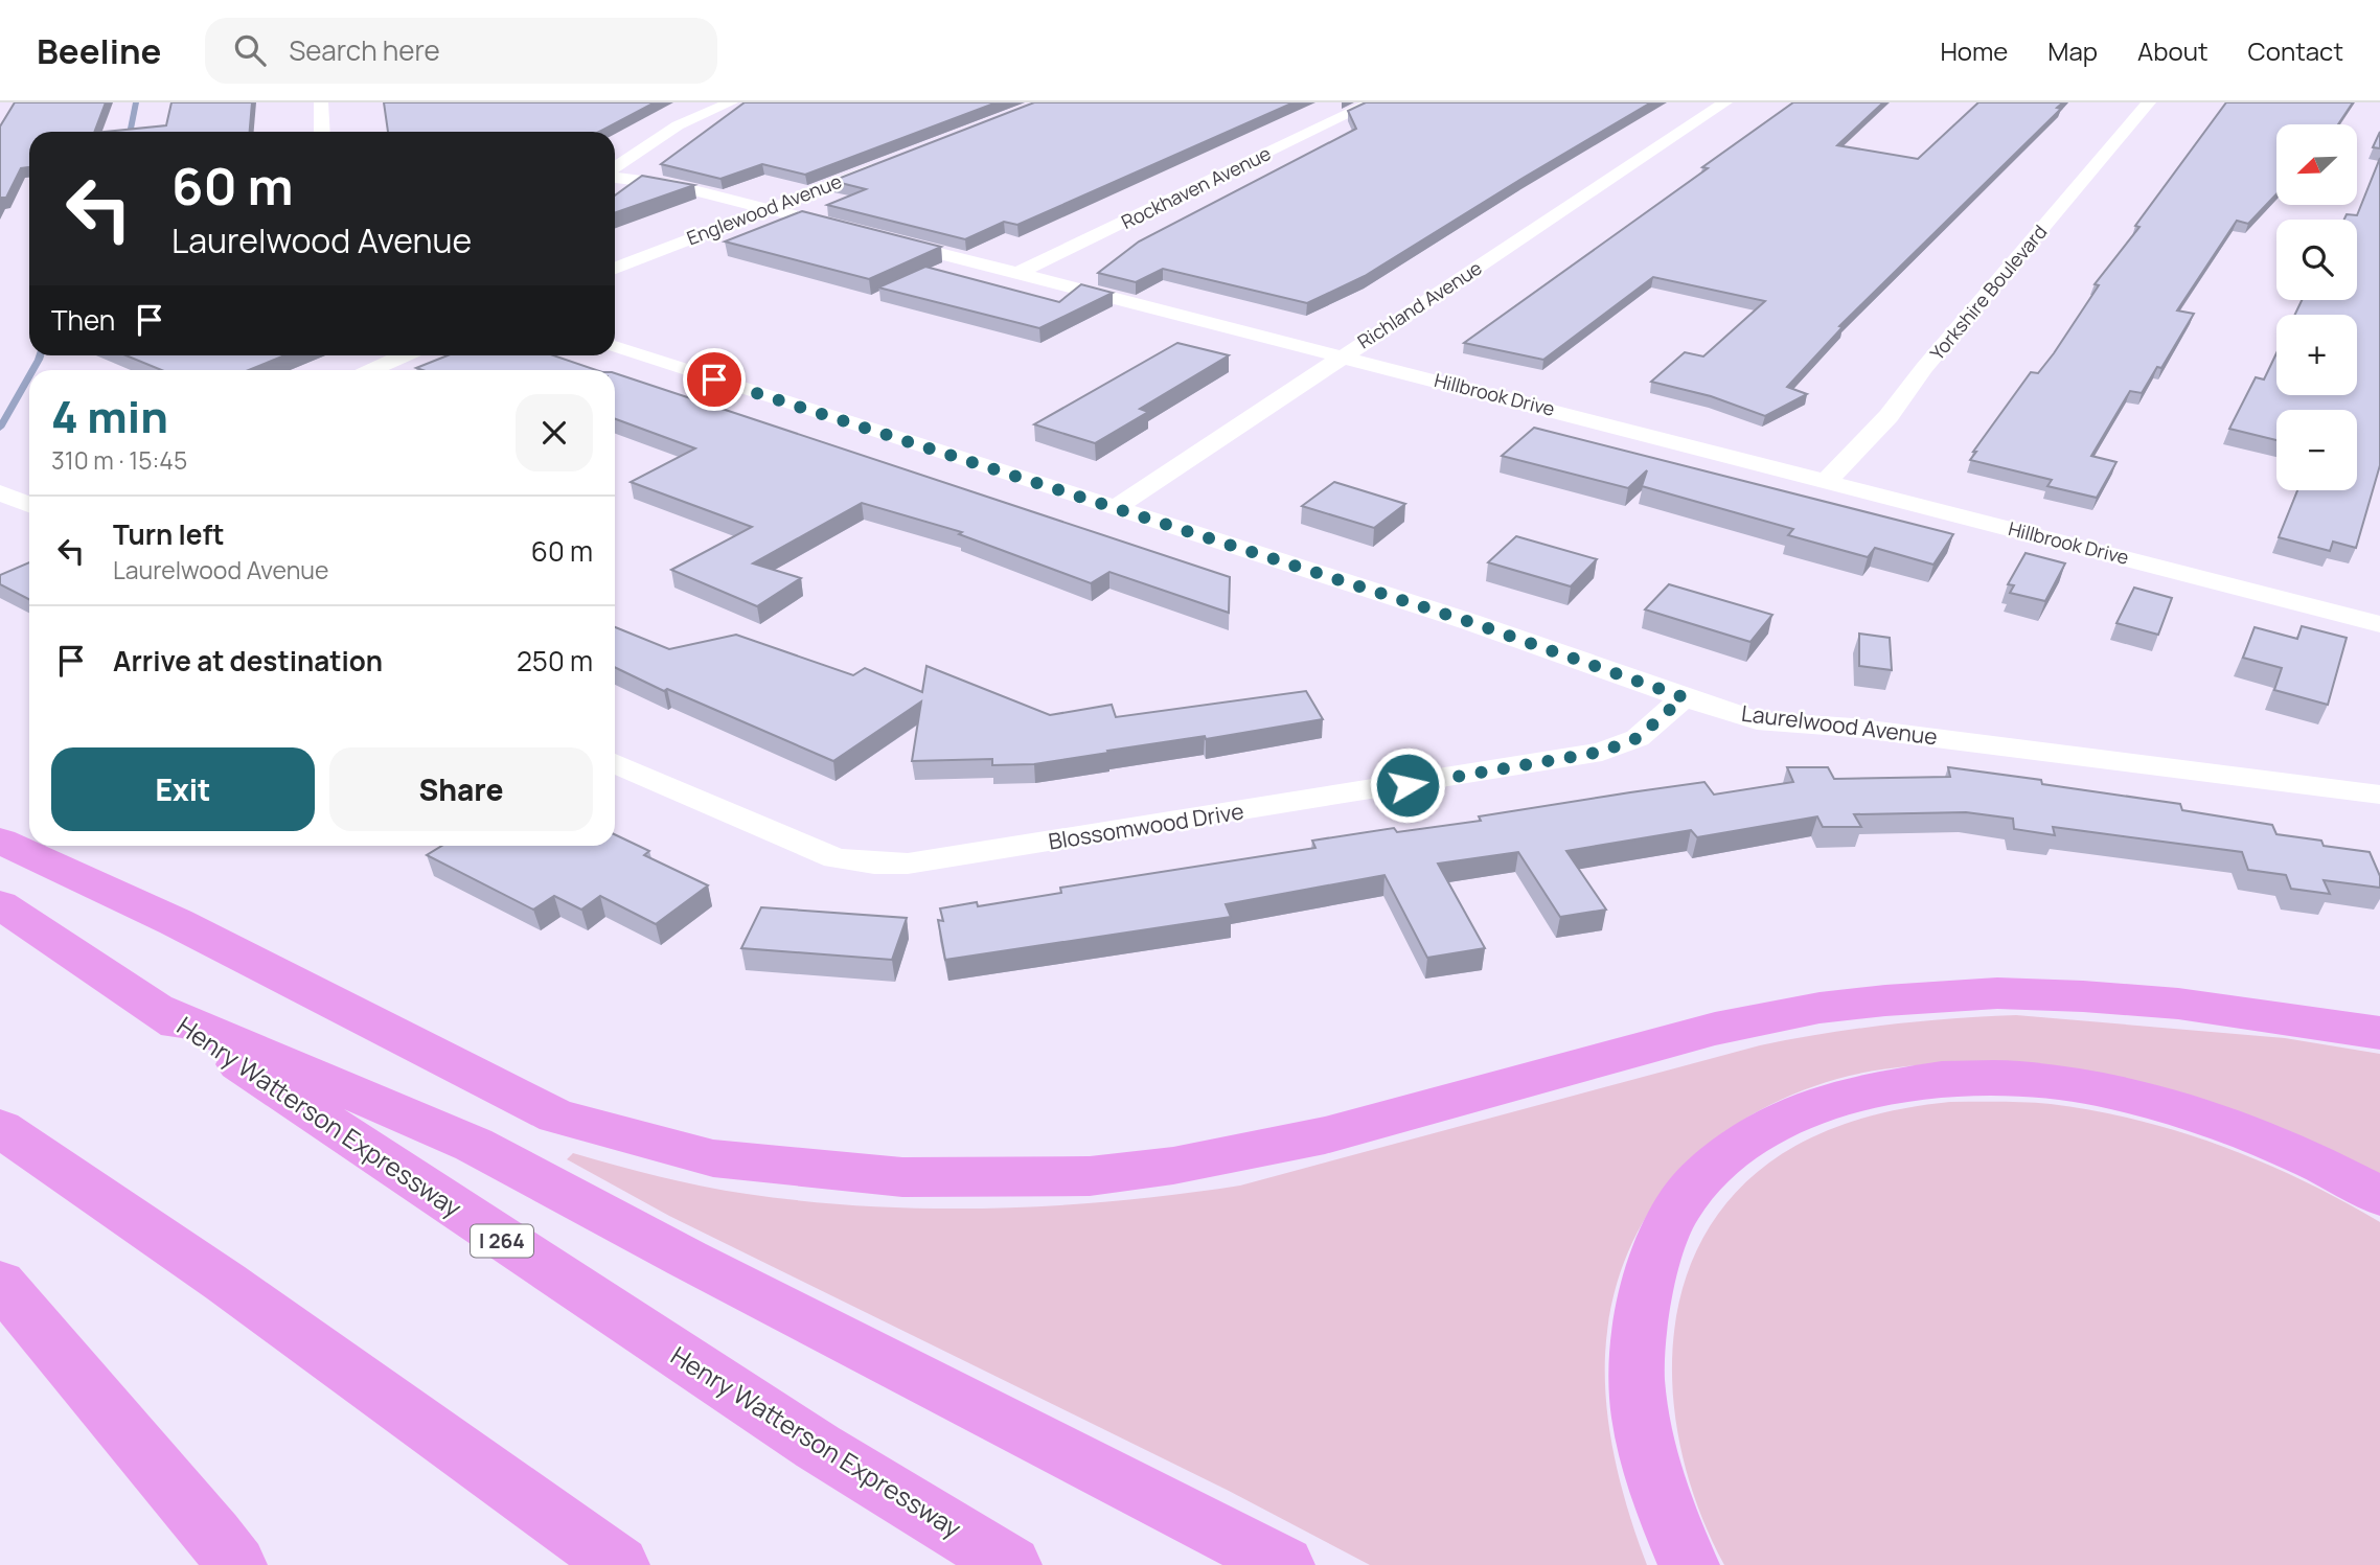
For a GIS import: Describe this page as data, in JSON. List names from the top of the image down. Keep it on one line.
{"streets":{"highway":["Henry Watterson Expressway","I 264"],"street":["Rockhaven Avenue","Englewood Avenue","Yorkshire Boulevard","Richland Avenue","Hillbrook Drive","Laurelwood Avenue","Blossomwood Drive"]},"crossings":[["Rockhaven Avenue","Hillbrook Drive"],["Yorkshire Boulevard","Hillbrook Drive"],["Richland Avenue","Hillbrook Drive"],["Richland Avenue","Laurelwood Avenue"],["Laurelwood Avenue","Blossomwood Drive"]],"north":"bottom left","page":{"header":"Beeline","search":"Search here","nav":["Home","Map","About","Contact"],"map_buttons":["+","−"],"turn":["60 m","Laurelwood Avenue"],"then":"Then","heading":["4 min","310 m · 15:45"],"list":[{"name":"Turn left","note":"Laurelwood Avenue","value":"60 m"},{"name":"Arrive at destination","value":"250 m"}],"buttons":["Exit","Share"]}}
